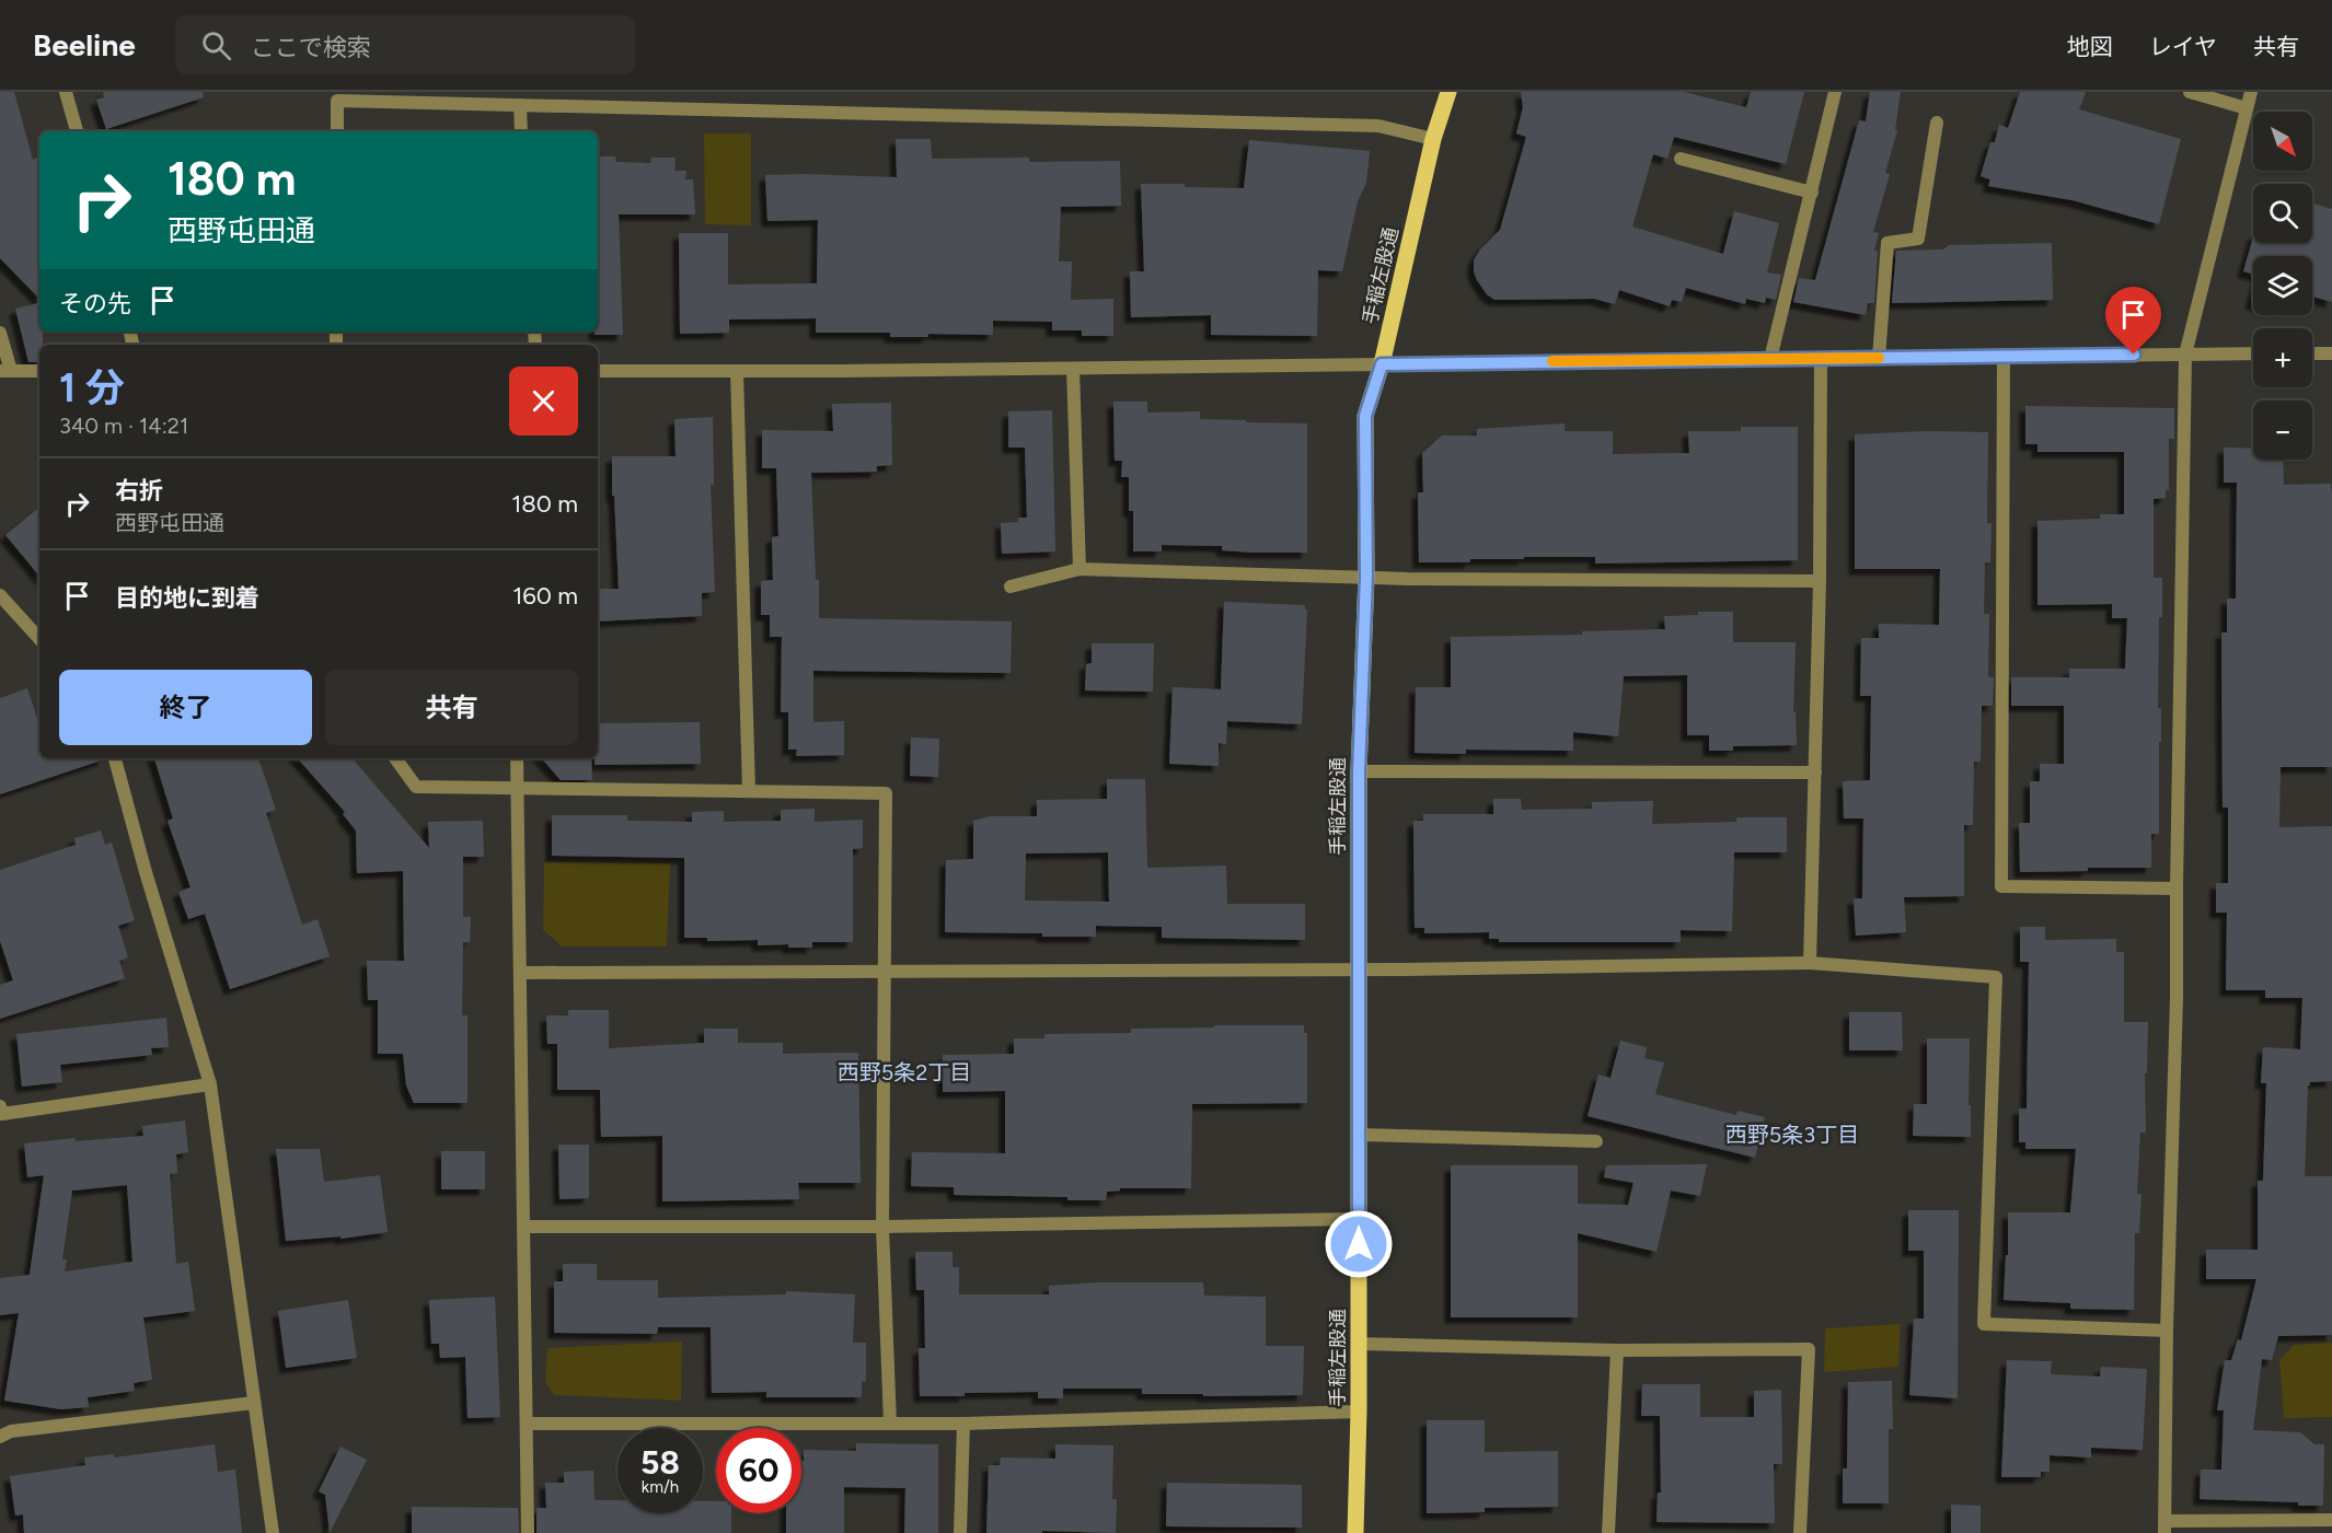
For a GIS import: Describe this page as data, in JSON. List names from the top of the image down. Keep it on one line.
{"streets":{"main road":["手稲左股通"]},"districts":["西野5条2丁目","西野5条3丁目"],"north":"bottom right","page":{"header":"Beeline","search":"ここで検索","nav":["地図","レイヤ","共有"],"map_buttons":["+","−"],"turn":["180 m","西野屯田通"],"then":"その先","heading":["1 分","340 m · 14:21"],"list":[{"name":"右折","note":"西野屯田通","value":"180 m"},{"name":"目的地に到着","value":"160 m"}],"buttons":["終了","共有"],"speed":"58 km/h","limit":"60"}}
